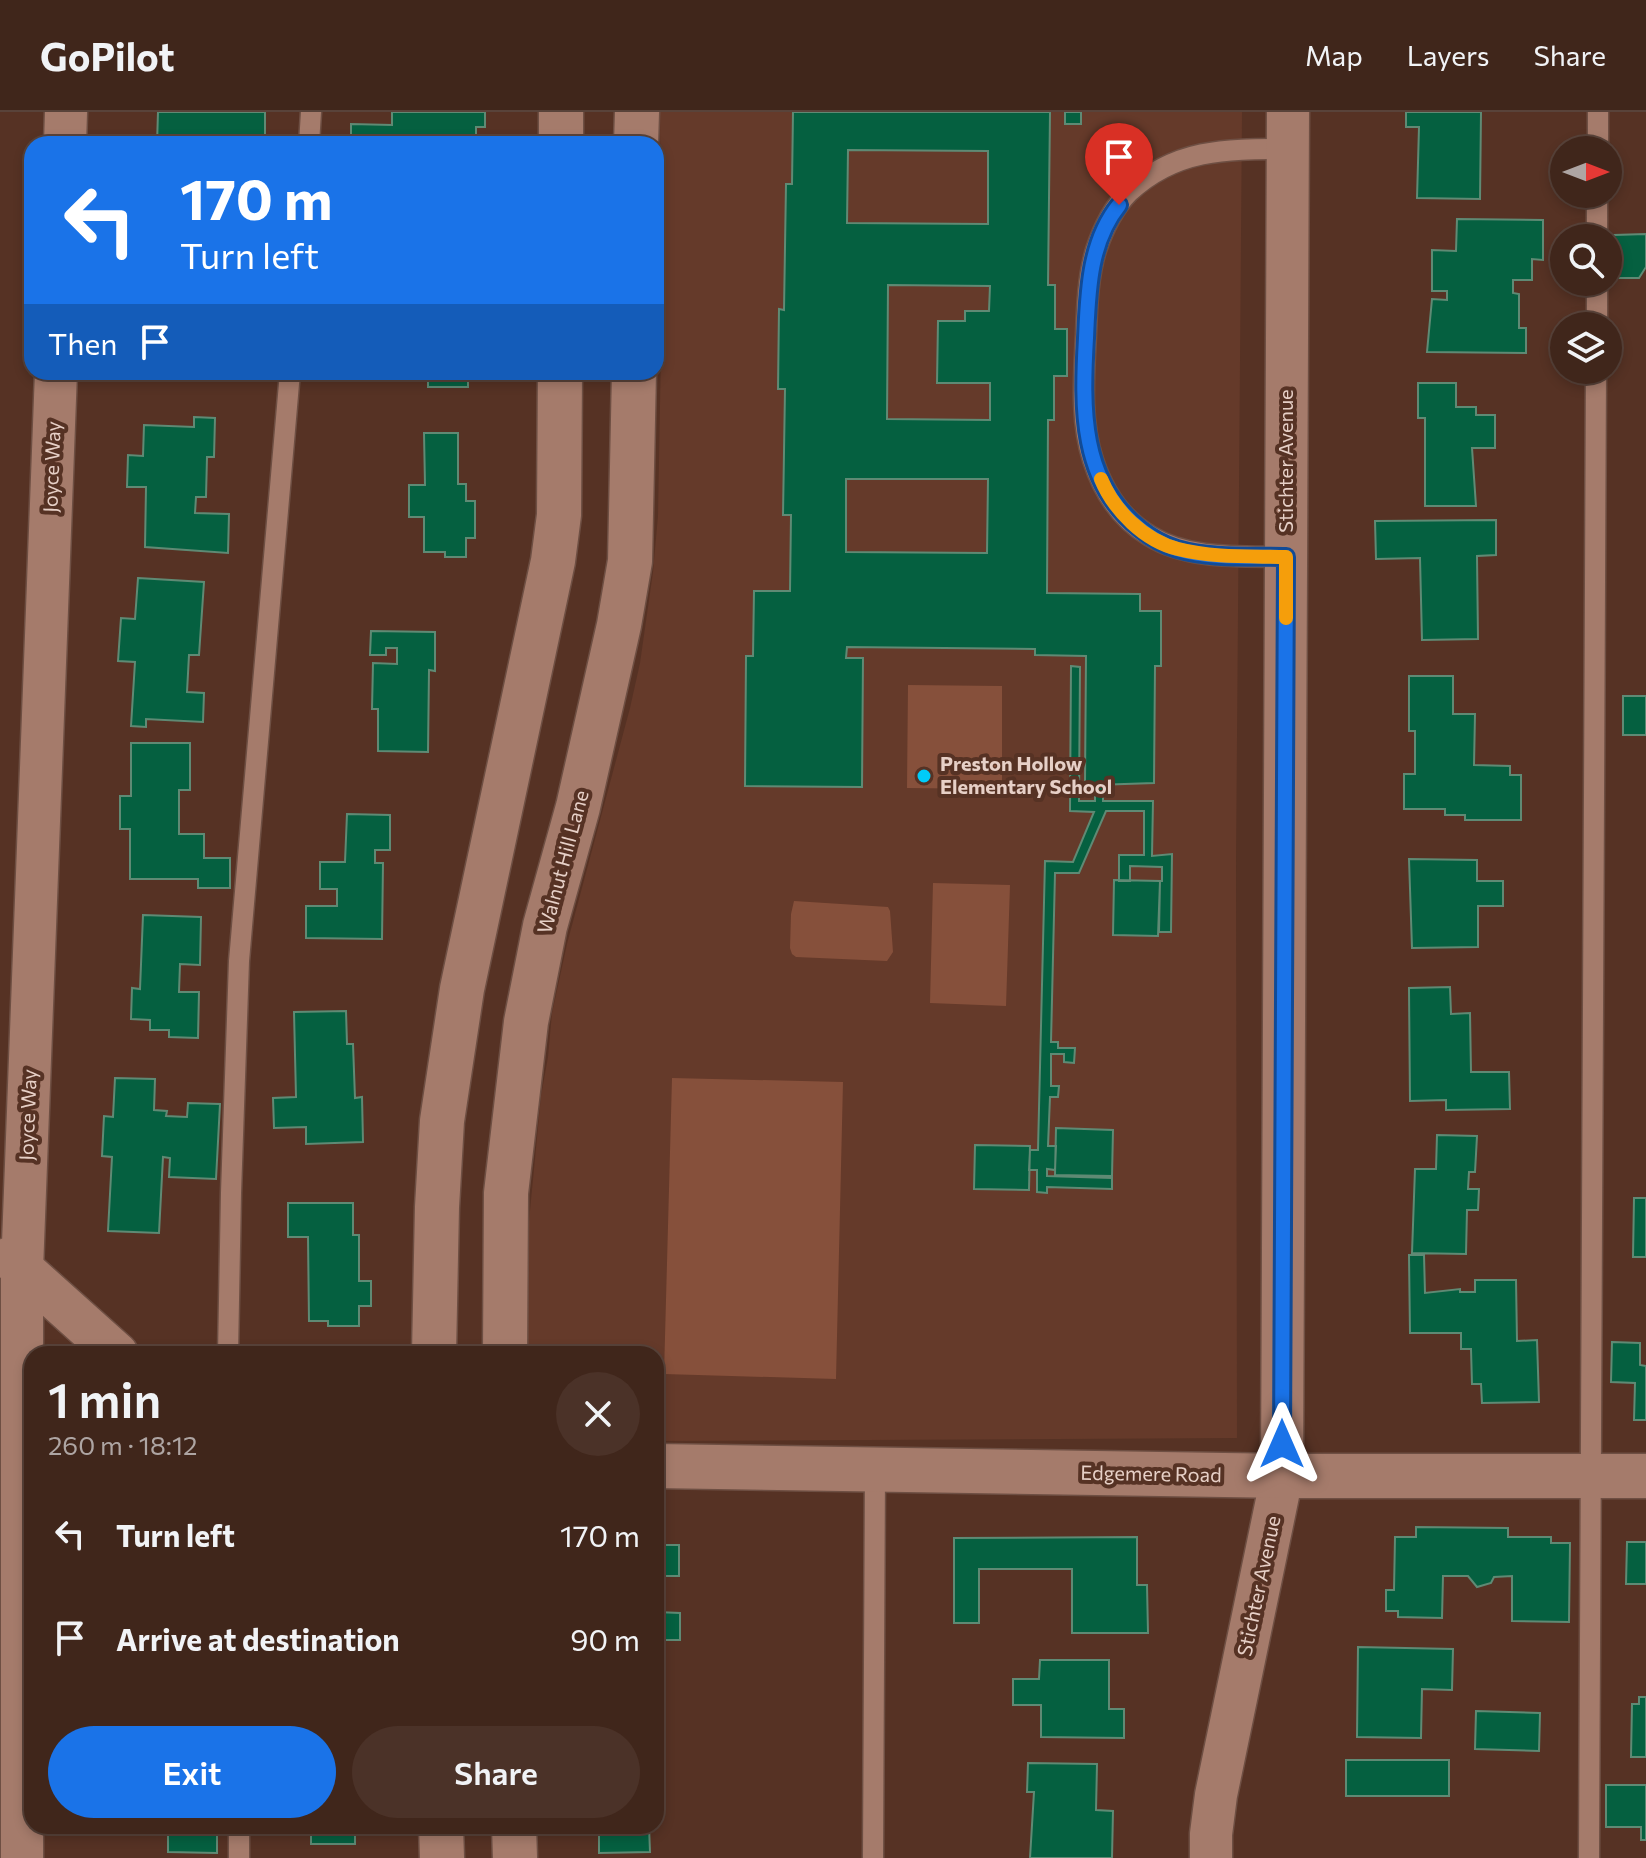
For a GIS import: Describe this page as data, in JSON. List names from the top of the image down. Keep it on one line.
{"streets":{"main road":["Walnut Hill Lane","Edgemere Road"],"street":["Stichter Avenue","Joyce Way"]},"crossings":[["Stichter Avenue","Edgemere Road"]],"places":["Preston Hollow Elementary School"],"north":"right","page":{"header":"GoPilot","nav":["Map","Layers","Share"],"turn":["170 m","Turn left"],"then":"Then","heading":["1 min","260 m · 18:12"],"list":[{"name":"Turn left","value":"170 m"},{"name":"Arrive at destination","value":"90 m"}],"buttons":["Exit","Share"]}}
